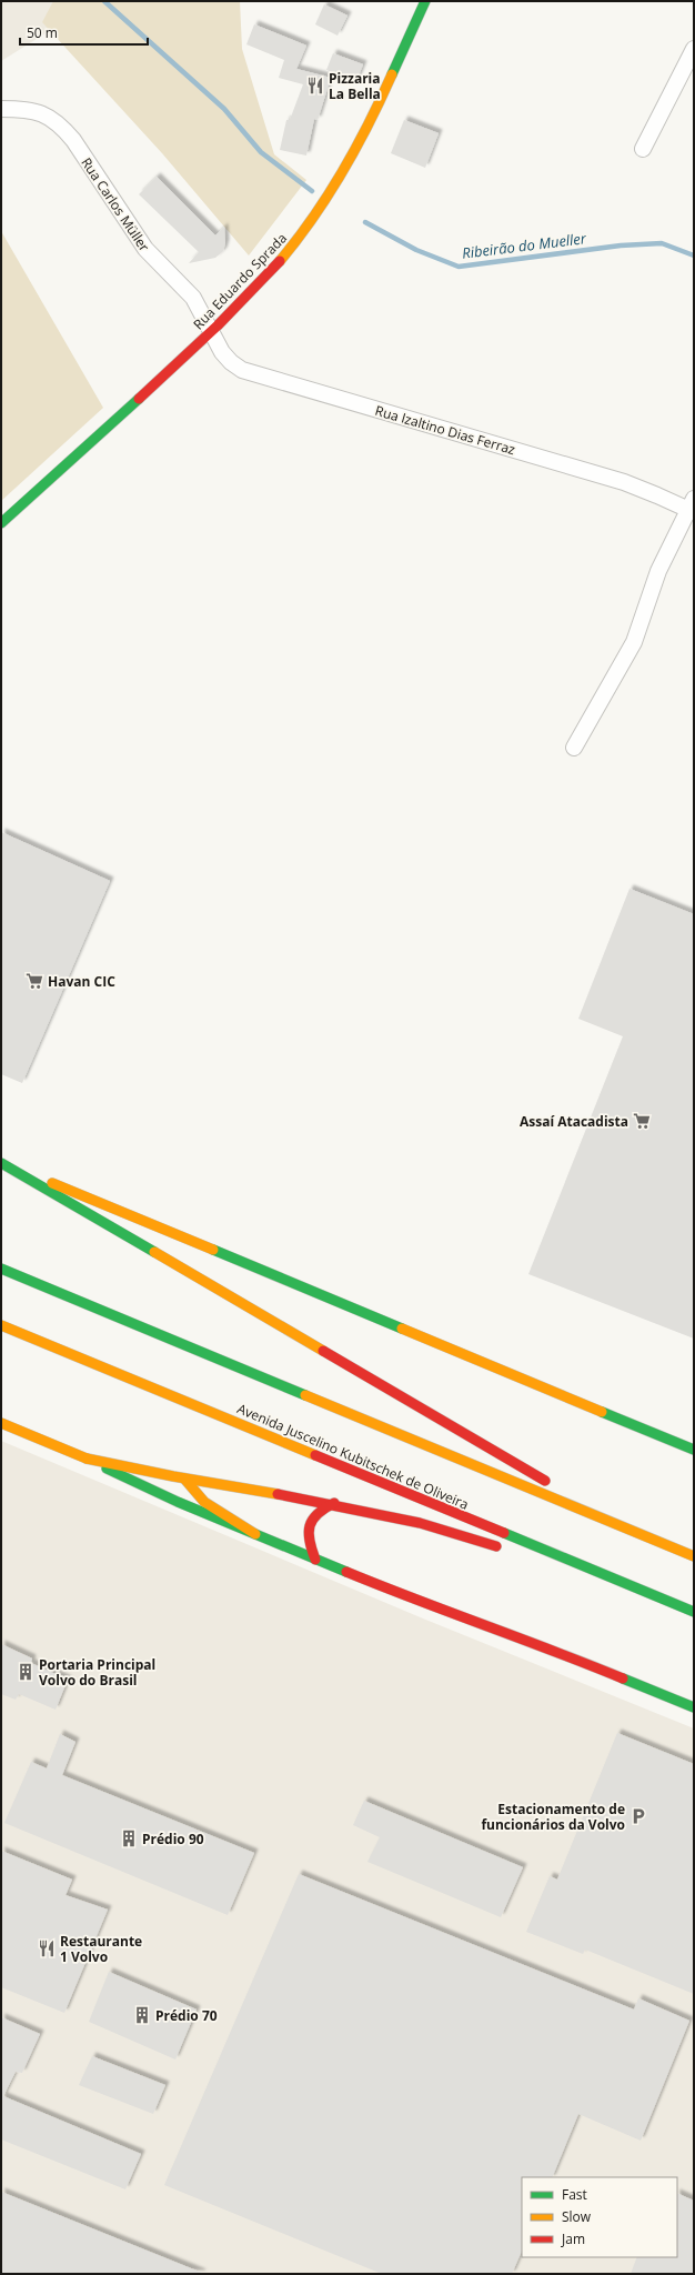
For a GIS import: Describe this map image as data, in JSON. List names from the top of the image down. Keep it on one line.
{"streets":{"main road":["Rua Eduardo Sprada","Avenida Juscelino Kubitschek de Oliveira"],"street":["Rua Carlos Müller","Rua Izaltino Dias Ferraz"]},"crossings":[["Rua Carlos Müller","Rua Eduardo Sprada"],["Rua Carlos Müller","Rua Izaltino Dias Ferraz"],["Rua Eduardo Sprada","Rua Izaltino Dias Ferraz"]],"water":["Ribeirão do Mueller"],"places":{"restaurant":["Pizzaria La Bella","Restaurante 1 Volvo"],"supermarket":["Havan CIC","Assaí Atacadista"],"building":["Portaria Principal Volvo do Brasil","Prédio 90","Prédio 70"],"parking":["Estacionamento de funcionários da Volvo"]},"legend":["Fast","Slow","Jam"],"scale_bar":"50 m"}
